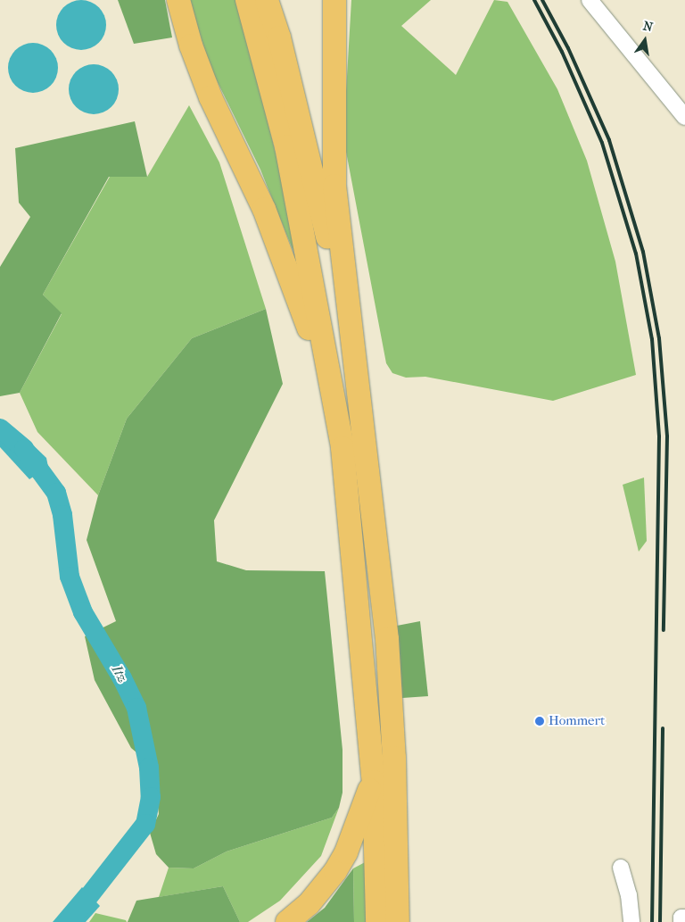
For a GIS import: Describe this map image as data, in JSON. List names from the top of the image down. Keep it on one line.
{"water":["Itz"],"places":["Hommert"],"north":"top"}
